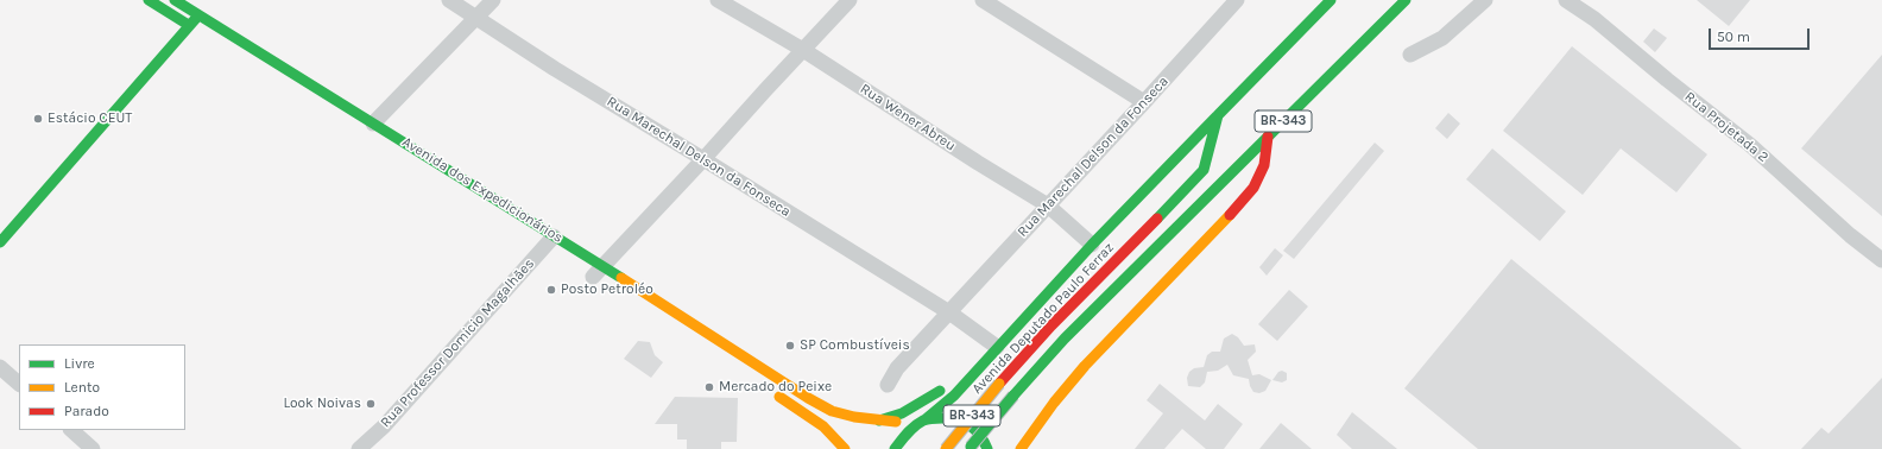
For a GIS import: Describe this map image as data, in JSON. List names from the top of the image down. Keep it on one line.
{"streets":{"main road":["BR-343","Avenida dos Expedicionários","Avenida Deputado Paulo Ferraz"],"street":["Rua Wener Abreu","Rua Projetada 2","Rua Marechal Delson da Fonseca","Rua Professor Domicio Magalhães"]},"crossings":[["Rua Wener Abreu","Rua Marechal Delson da Fonseca"],["BR-343","Avenida Deputado Paulo Ferraz"],["Avenida dos Expedicionários","Rua Professor Domicio Magalhães"]],"places":["Estácio CEUT","Posto Petroléo","SP Combustíveis","Mercado do Peixe","Look Noivas"],"legend":["Livre","Lento","Parado"],"scale_bar":"50 m"}
